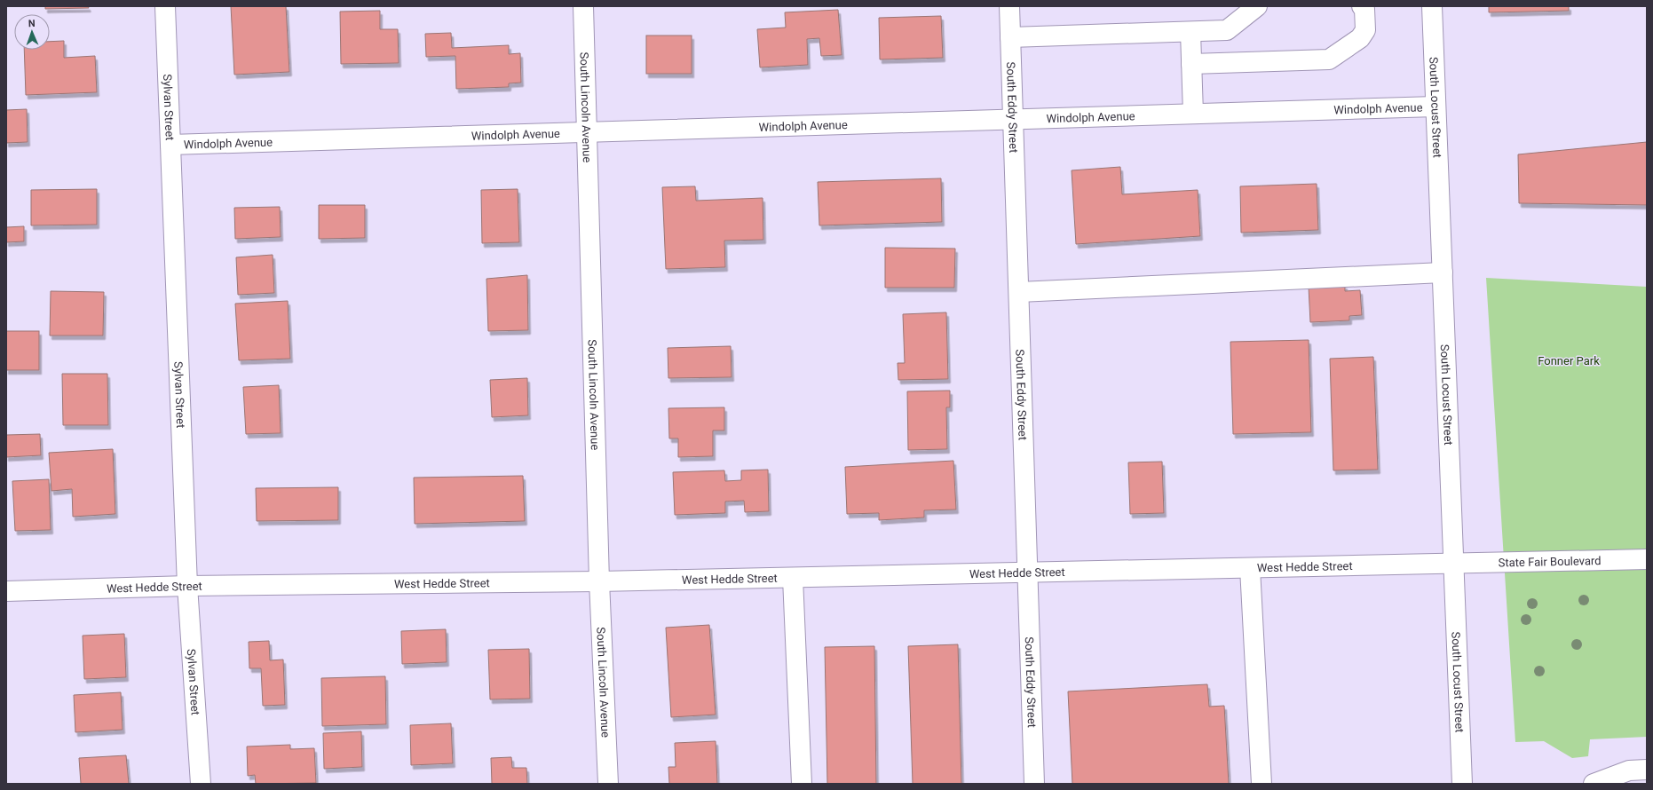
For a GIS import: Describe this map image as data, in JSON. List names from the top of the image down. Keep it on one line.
{"streets":{"street":["Sylvan Street","South Lincoln Avenue","South Eddy Street","South Locust Street","Windolph Avenue","State Fair Boulevard","West Hedde Street"]},"crossings":[["Sylvan Street","Windolph Avenue"],["Sylvan Street","West Hedde Street"],["South Lincoln Avenue","Windolph Avenue"],["South Lincoln Avenue","West Hedde Street"],["South Eddy Street","Windolph Avenue"],["South Eddy Street","West Hedde Street"],["South Locust Street","Windolph Avenue"],["South Locust Street","State Fair Boulevard"],["South Locust Street","West Hedde Street"],["State Fair Boulevard","West Hedde Street"]],"parks":["Fonner Park"],"north":"top"}
